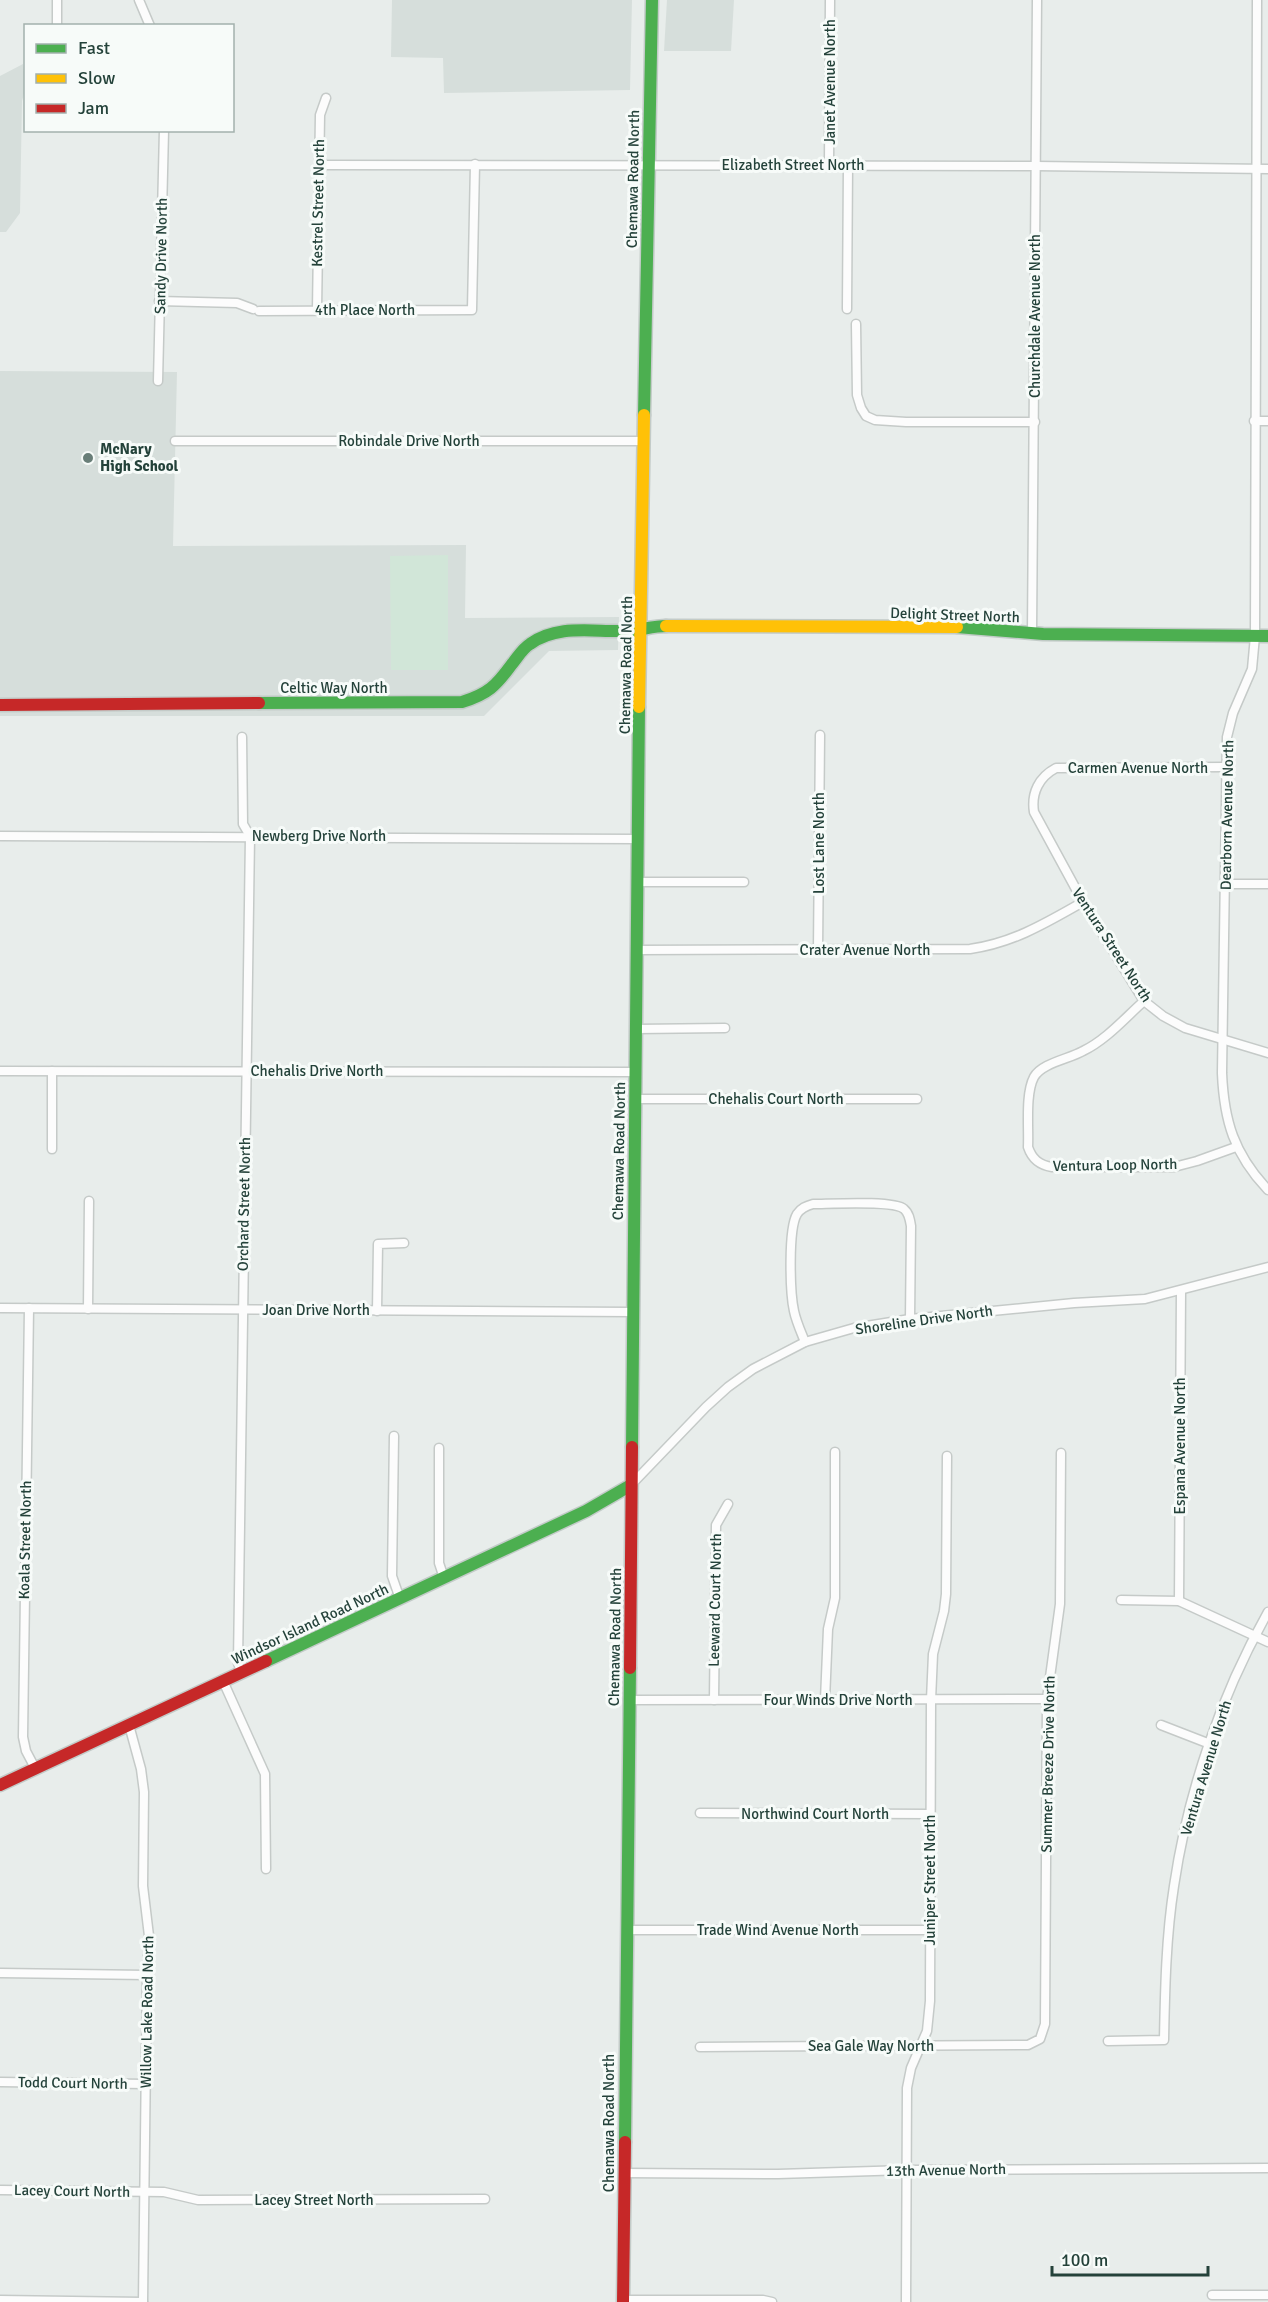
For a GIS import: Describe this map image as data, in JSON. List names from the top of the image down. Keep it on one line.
{"streets":{"street":["Janet Avenue North","Elizabeth Street North","Chemawa Road North","Kestrel Street North","Sandy Drive North","4th Place North","Churchdale Avenue North","Robindale Drive North","Delight Street North","Celtic Way North","Carmen Avenue North","Dearborn Avenue North","Newberg Drive North","Lost Lane North","Ventura Street North","Crater Avenue North","Chehalis Drive North","Chehalis Court North","Ventura Loop North","Orchard Street North","Joan Drive North","Shoreline Drive North","Espana Avenue North","Koala Street North","Leeward Court North","Windsor Island Road North","Four Winds Drive North","Summer Breeze Drive North","Ventura Avenue North","Northwind Court North","Juniper Street North","Trade Wind Avenue North","Willow Lake Road North","Sea Gale Way North","Todd Court North","13th Avenue North","Lacey Court North","Lacey Street North"]},"crossings":[["Janet Avenue North","Elizabeth Street North"],["Elizabeth Street North","Chemawa Road North"],["Elizabeth Street North","Kestrel Street North"],["Elizabeth Street North","4th Place North"],["Elizabeth Street North","Churchdale Avenue North"],["Elizabeth Street North","Dearborn Avenue North"],["Chemawa Road North","Robindale Drive North"],["Chemawa Road North","Delight Street North"],["Chemawa Road North","Celtic Way North"],["Chemawa Road North","Newberg Drive North"],["Chemawa Road North","Crater Avenue North"],["Chemawa Road North","Chehalis Drive North"],["Chemawa Road North","Chehalis Court North"],["Chemawa Road North","Joan Drive North"],["Chemawa Road North","Shoreline Drive North"],["Chemawa Road North","Windsor Island Road North"],["Chemawa Road North","Four Winds Drive North"],["Chemawa Road North","Trade Wind Avenue North"],["Chemawa Road North","13th Avenue North"],["Kestrel Street North","4th Place North"],["Sandy Drive North","4th Place North"],["Churchdale Avenue North","Delight Street North"],["Delight Street North","Celtic Way North"],["Delight Street North","Dearborn Avenue North"],["Carmen Avenue North","Dearborn Avenue North"],["Carmen Avenue North","Ventura Street North"],["Dearborn Avenue North","Ventura Street North"],["Dearborn Avenue North","Ventura Loop North"],["Newberg Drive North","Orchard Street North"],["Lost Lane North","Crater Avenue North"],["Ventura Street North","Crater Avenue North"],["Ventura Street North","Ventura Loop North"],["Chehalis Drive North","Orchard Street North"],["Orchard Street North","Joan Drive North"],["Orchard Street North","Windsor Island Road North"],["Joan Drive North","Koala Street North"],["Shoreline Drive North","Espana Avenue North"],["Shoreline Drive North","Windsor Island Road North"],["Koala Street North","Windsor Island Road North"],["Leeward Court North","Four Winds Drive North"],["Windsor Island Road North","Willow Lake Road North"],["Four Winds Drive North","Summer Breeze Drive North"],["Four Winds Drive North","Juniper Street North"],["Summer Breeze Drive North","Sea Gale Way North"],["Northwind Court North","Juniper Street North"],["Juniper Street North","Trade Wind Avenue North"],["Juniper Street North","Sea Gale Way North"],["Juniper Street North","13th Avenue North"],["Willow Lake Road North","Todd Court North"],["Willow Lake Road North","Lacey Court North"],["Willow Lake Road North","Lacey Street North"],["Lacey Court North","Lacey Street North"]],"places":["McNary High School"],"legend":["Fast","Slow","Jam"],"scale_bar":"100 m"}
